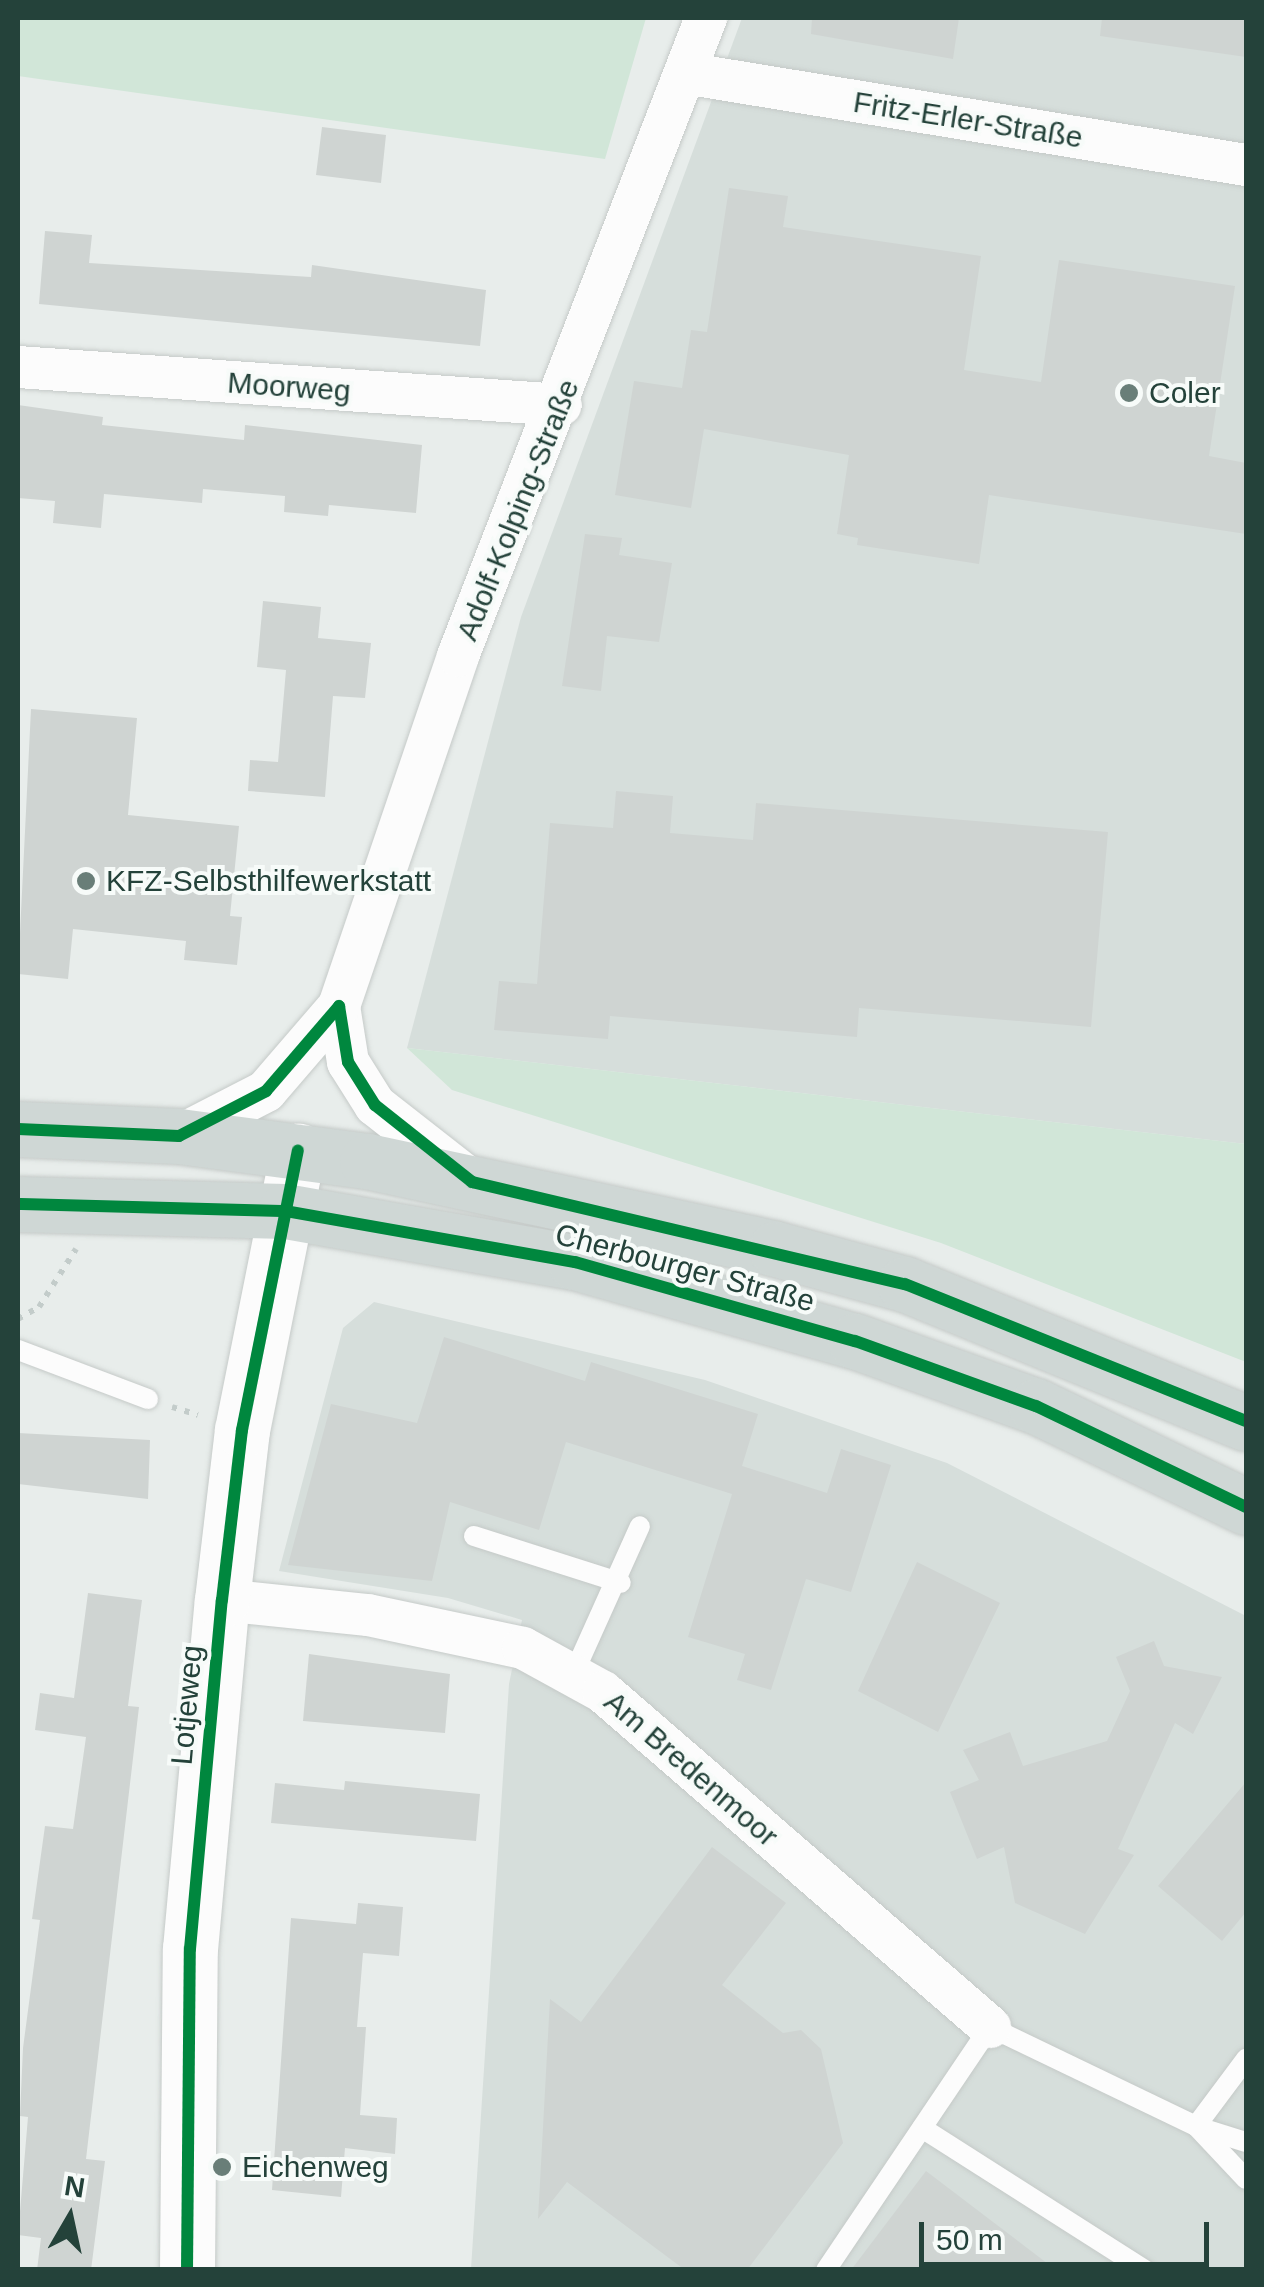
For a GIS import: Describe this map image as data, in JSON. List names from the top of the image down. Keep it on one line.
{"streets":{"main road":["Cherbourger Straße"],"street":["Fritz-Erler-Straße","Moorweg","Adolf-Kolping-Straße","Lotjeweg","Am Bredenmoor"]},"crossings":[["Fritz-Erler-Straße","Adolf-Kolping-Straße"],["Moorweg","Adolf-Kolping-Straße"],["Adolf-Kolping-Straße","Cherbourger Straße"],["Cherbourger Straße","Lotjeweg"],["Lotjeweg","Am Bredenmoor"]],"places":["Coler","KFZ-Selbsthilfewerkstatt","Eichenweg"],"scale_bar":"50 m","north":"top"}
